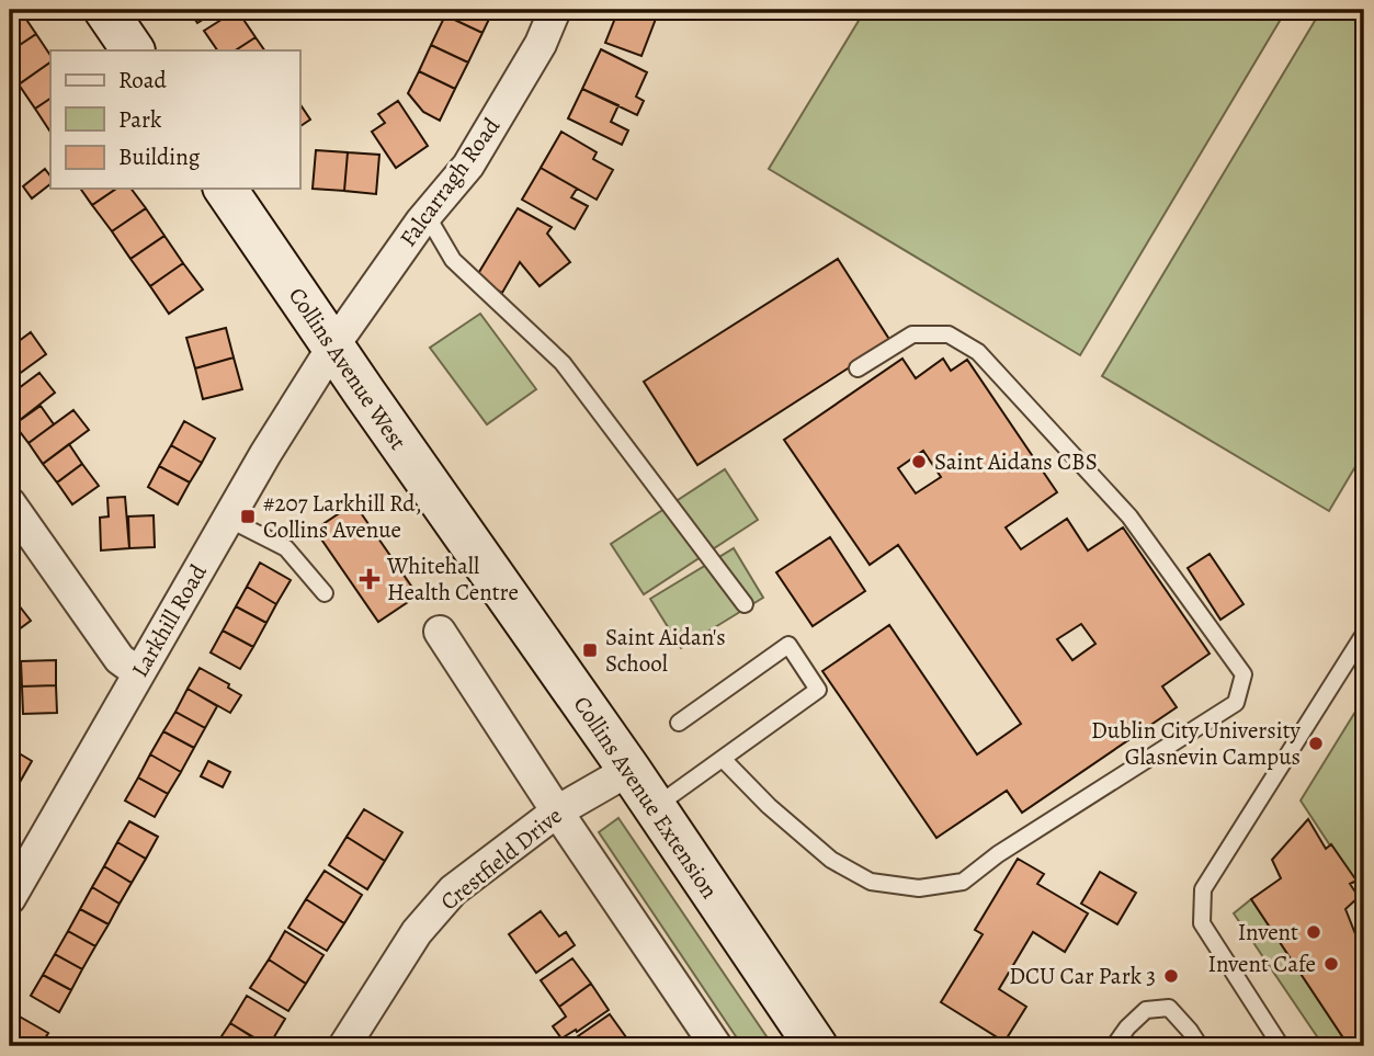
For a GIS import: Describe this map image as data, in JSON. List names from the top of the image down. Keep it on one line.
{"streets":{"main road":["Collins Avenue West","Collins Avenue Extension"],"street":["Falcarragh Road","Larkhill Road","Crestfield Drive"]},"crossings":[["Falcarragh Road","Collins Avenue West"],["Falcarragh Road","Larkhill Road"],["Collins Avenue West","Larkhill Road"],["Collins Avenue West","Collins Avenue Extension"],["Collins Avenue Extension","Crestfield Drive"]],"places":{"other":["Saint Aidans CBS","Dublin City University Glasnevin Campus","Invent","Invent Cafe","DCU Car Park 3"],"transit":["#207 Larkhill Rd, Collins Avenue","Saint Aidan's School"],"health":["Whitehall Health Centre"]},"legend":["Road","Park","Building"]}
